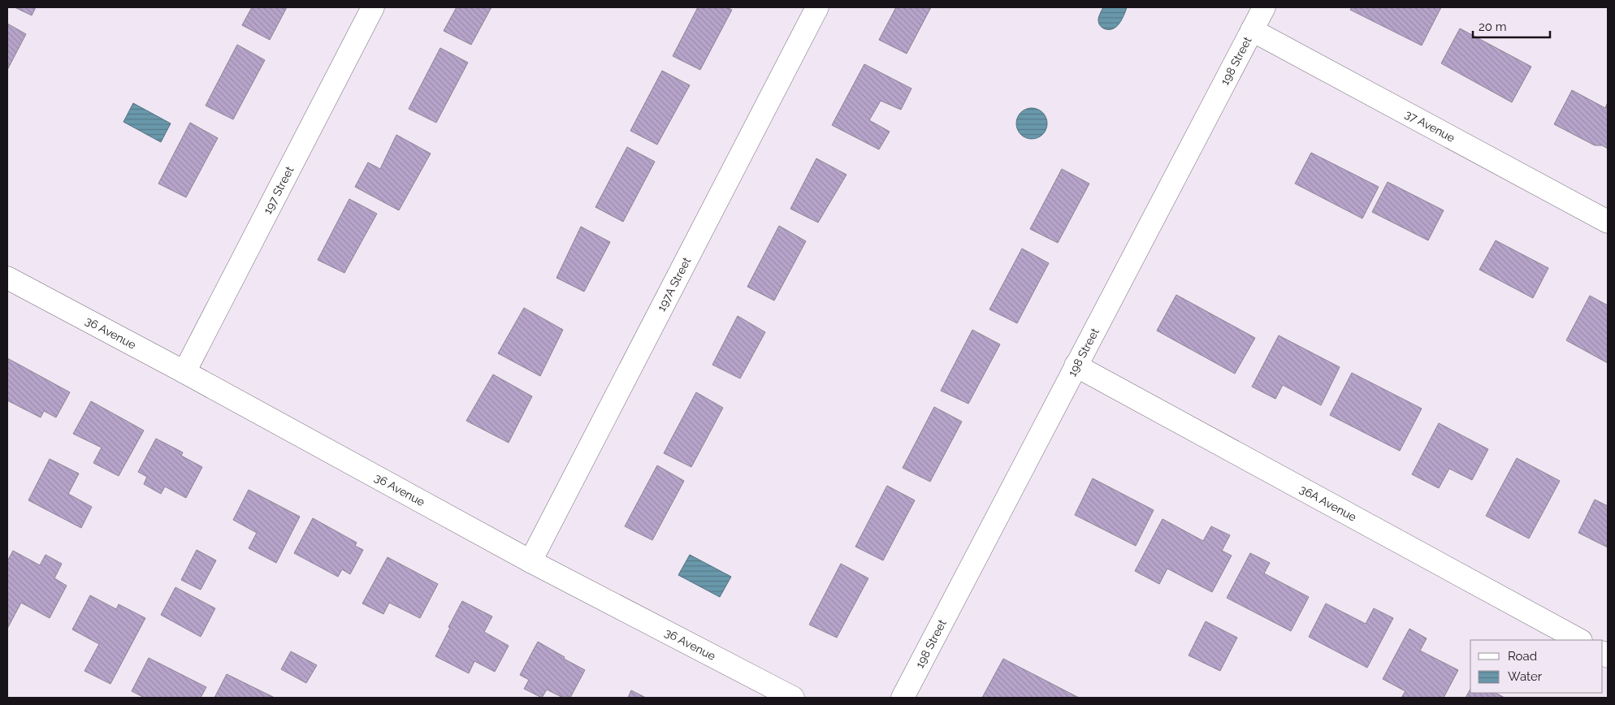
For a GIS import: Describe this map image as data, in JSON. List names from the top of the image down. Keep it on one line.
{"streets":{"street":["198 Street","37 Avenue","197 Street","197A Street","36 Avenue","36A Avenue"]},"crossings":[["198 Street","37 Avenue"],["198 Street","36A Avenue"],["197 Street","36 Avenue"],["197A Street","36 Avenue"]],"legend":["Road","Water"],"scale_bar":"20 m"}
